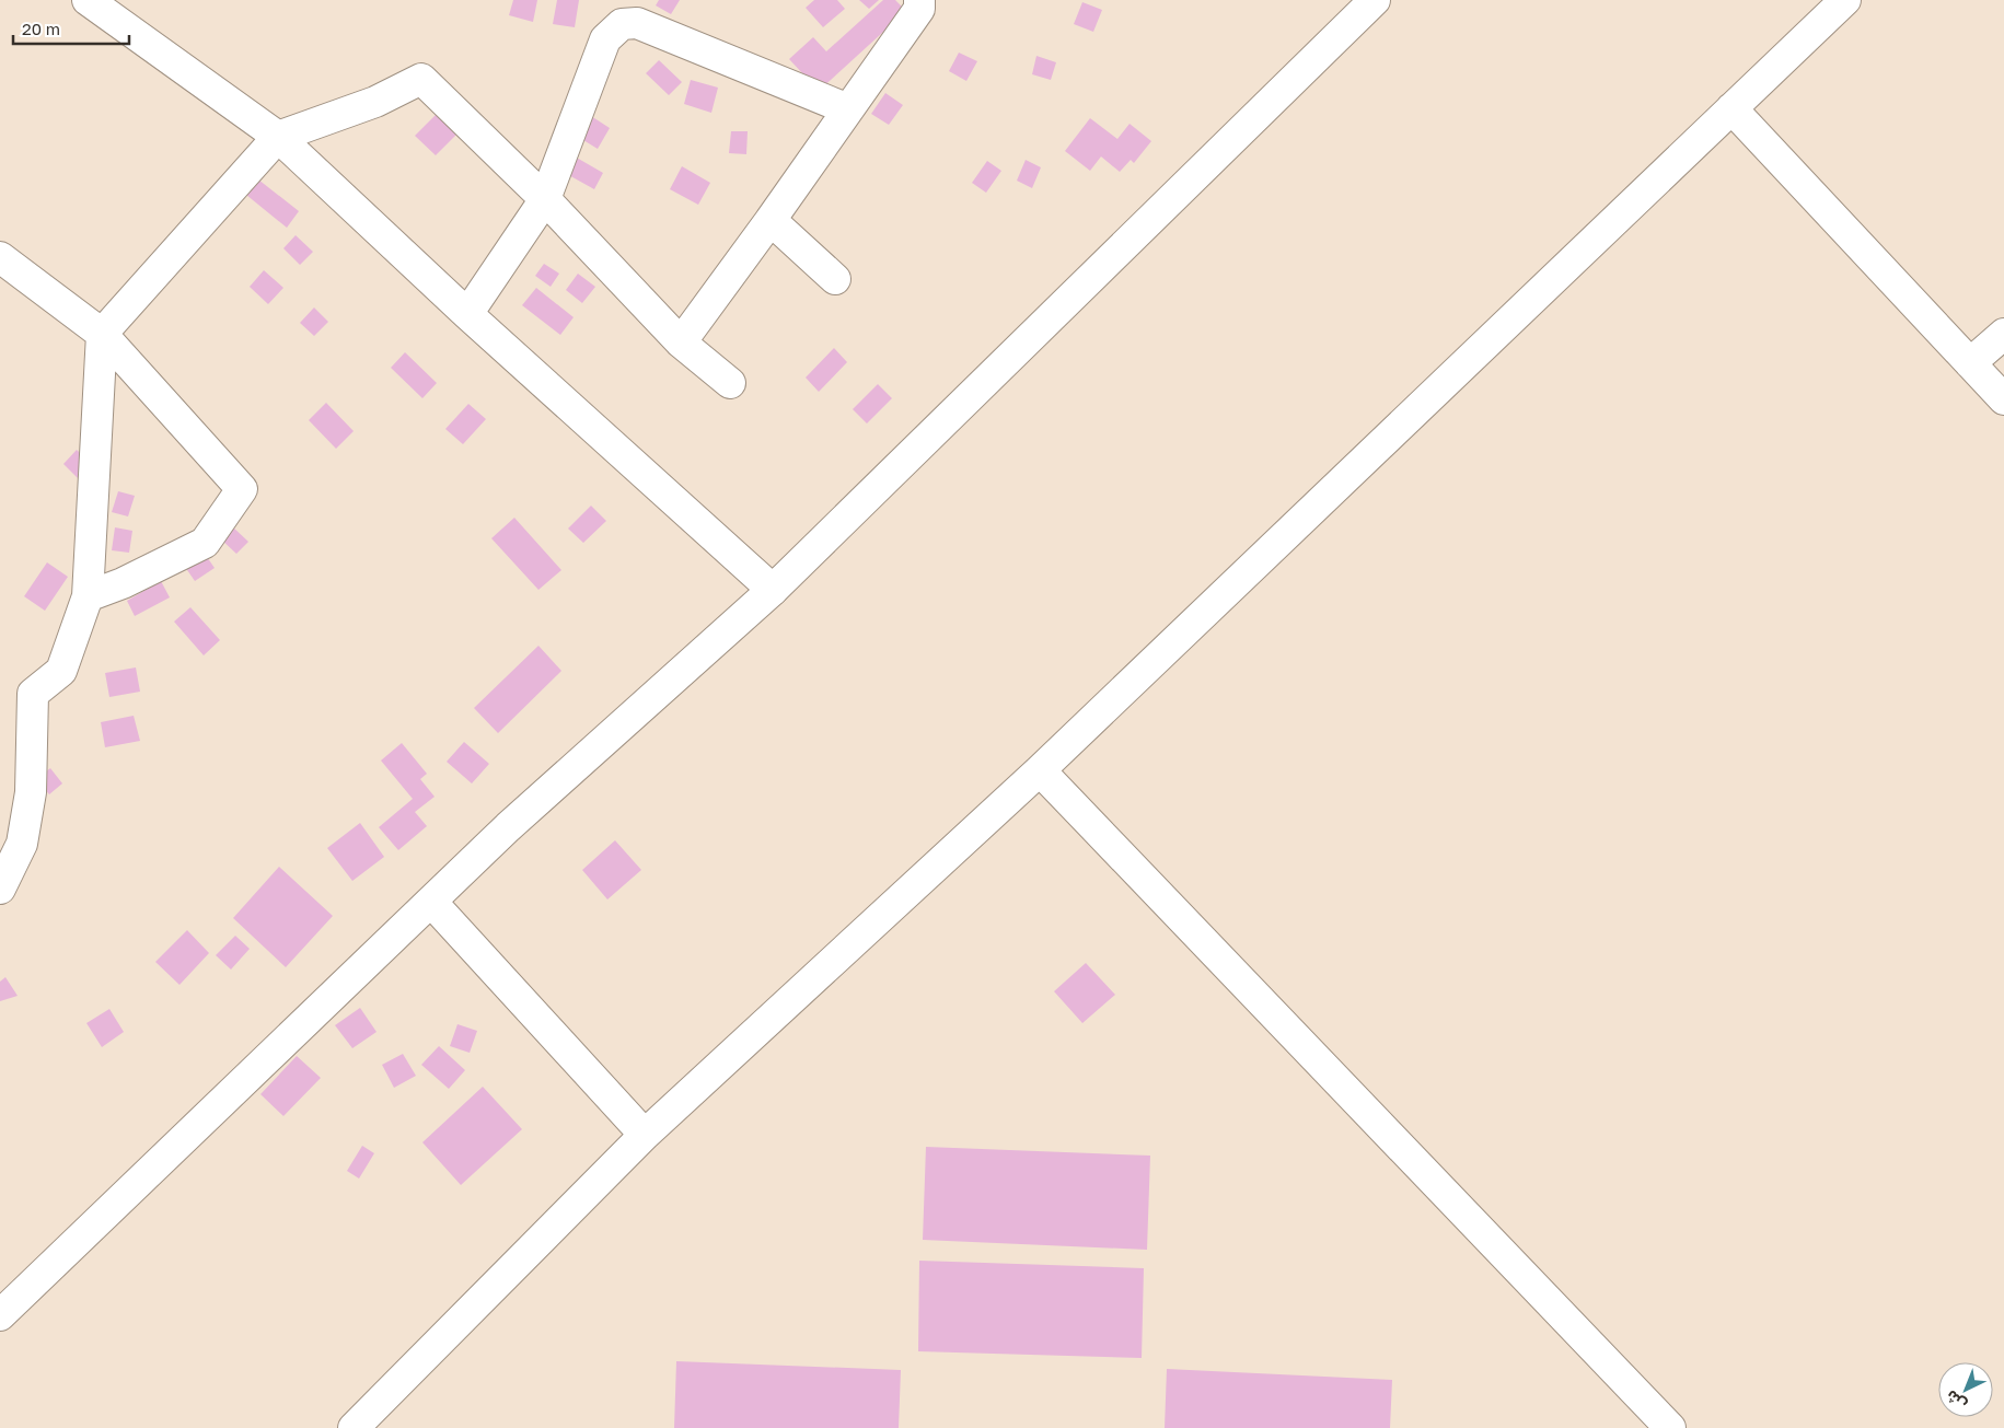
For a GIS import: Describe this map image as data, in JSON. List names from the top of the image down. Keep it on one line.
{"scale_bar":"20 m","north":"bottom left"}
